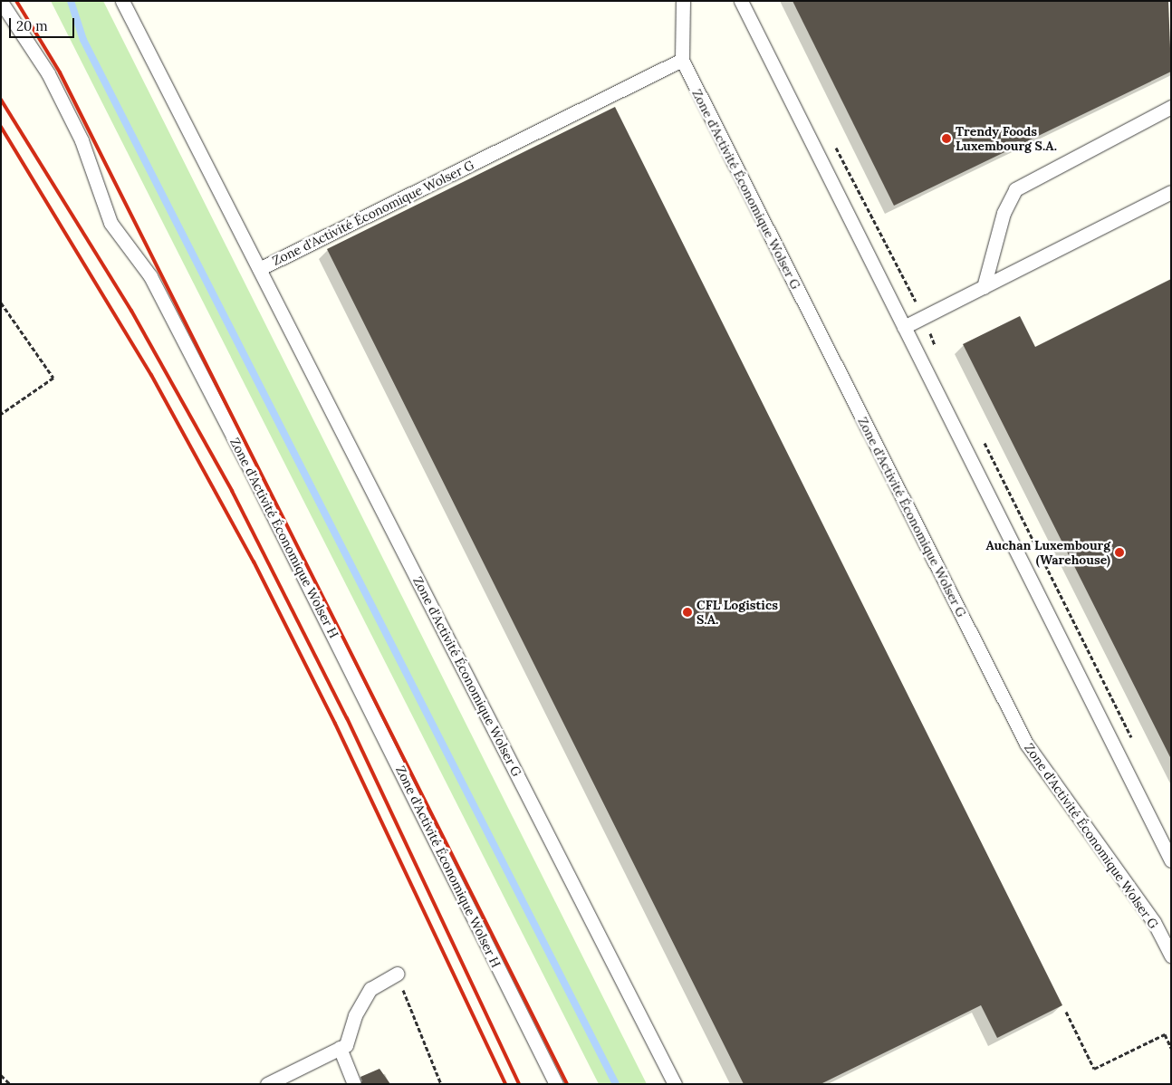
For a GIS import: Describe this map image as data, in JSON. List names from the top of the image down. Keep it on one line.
{"streets":{"lane":["Zone d'Activité Économique Wolser G","Zone d'Activité Économique Wolser H"]},"places":["Trendy Foods Luxembourg S.A.","Auchan Luxembourg (Warehouse)","CFL Logistics S.A."],"scale_bar":"20 m"}
